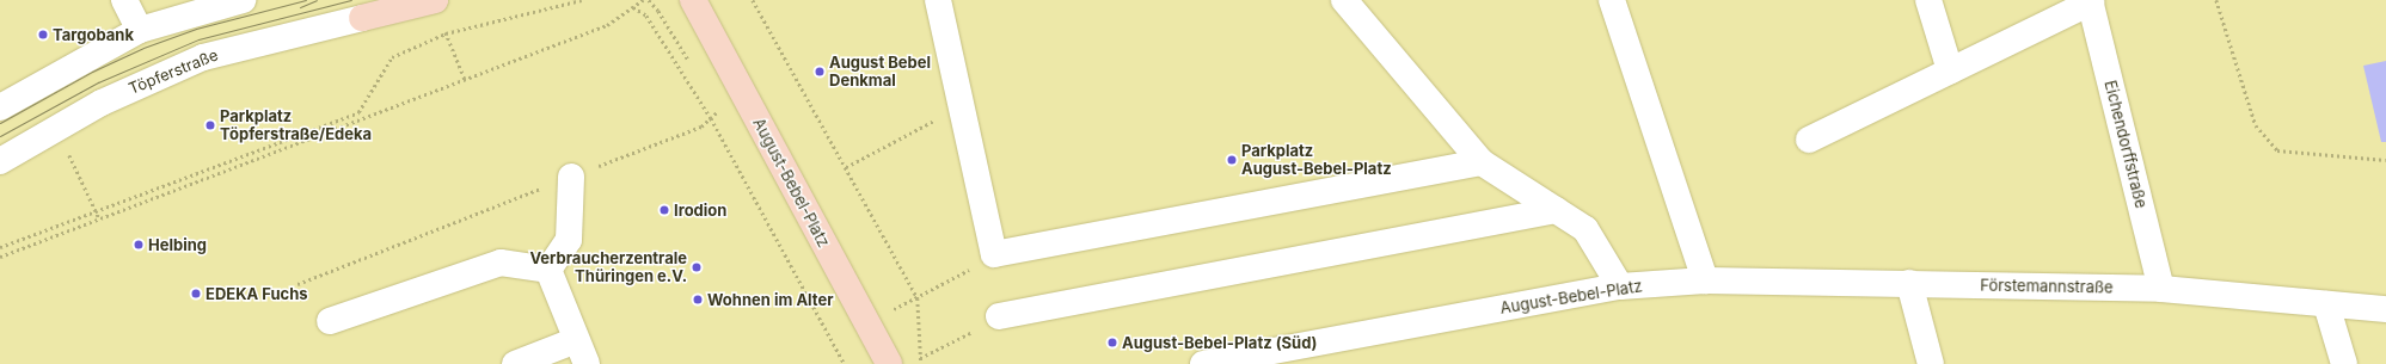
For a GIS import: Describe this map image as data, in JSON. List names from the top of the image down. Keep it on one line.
{"streets":{"main road":["August-Bebel-Platz"],"street":["Töpferstraße","Eichendorffstraße","Förstemannstraße"]},"crossings":[["Eichendorffstraße","Förstemannstraße"],["August-Bebel-Platz","Förstemannstraße"]],"places":["Targobank","August Bebel Denkmal","Parkplatz Töpferstraße/Edeka","Parkplatz August-Bebel-Platz","Irodion","Helbing","Verbraucherzentrale Thüringen e.V.","EDEKA Fuchs","Wohnen im Alter","August-Bebel-Platz (Süd)"]}
